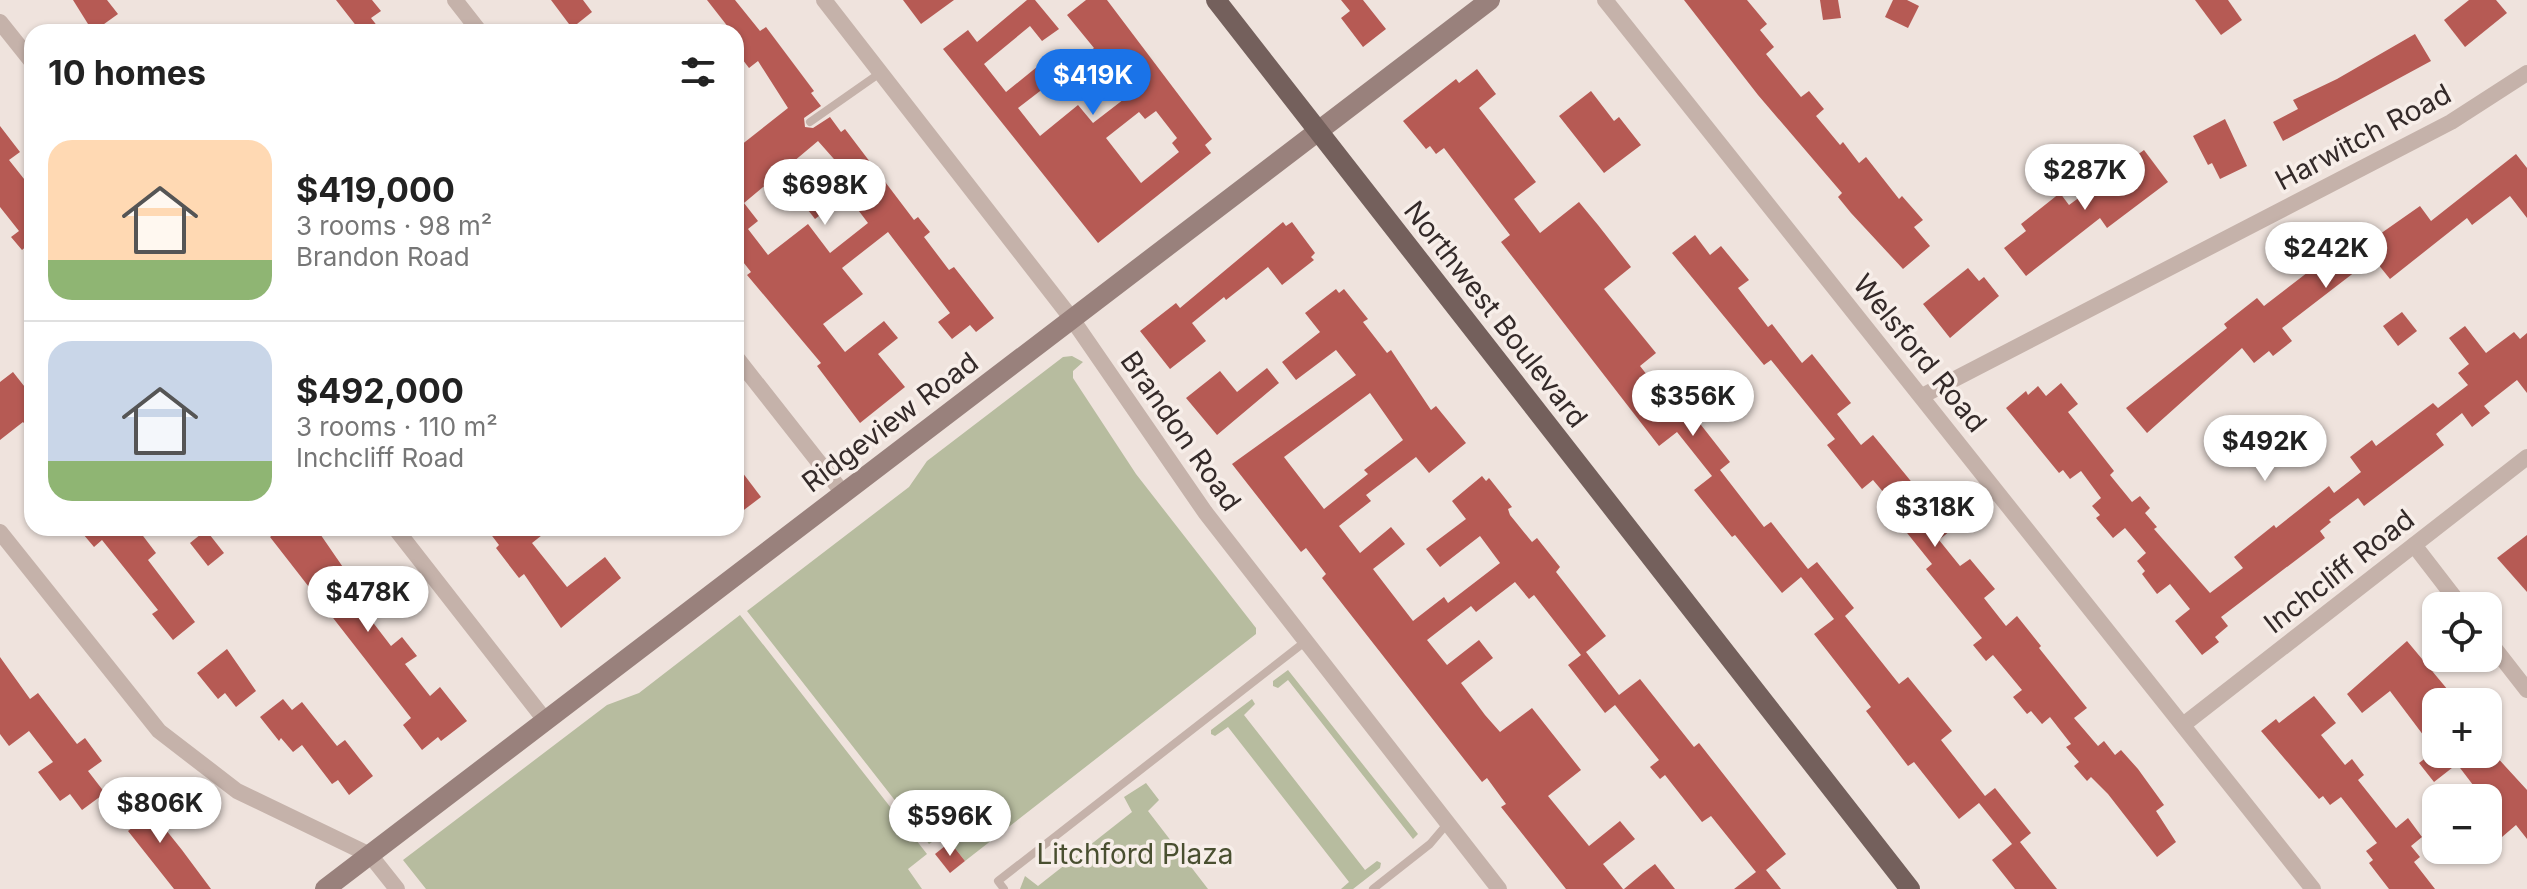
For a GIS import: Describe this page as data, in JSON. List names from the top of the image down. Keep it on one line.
{"streets":{"main road":["Northwest Boulevard"],"street":["Harwitch Road","Welsford Road","Ridgeview Road","Brandon Road","Inchcliff Road"]},"crossings":[["Harwitch Road","Welsford Road"],["Northwest Boulevard","Ridgeview Road"],["Welsford Road","Inchcliff Road"],["Ridgeview Road","Brandon Road"]],"parks":["Litchford Plaza"],"page":{"heading":"10 homes","price":["$419K","$287K","$698K","$242K","$356K","$492K","$318K","$478K","$806K","$596K"],"list":[{"name":"$419,000","note":"3 rooms · 98 m² · Brandon Road"},{"name":"$492,000","note":"3 rooms · 110 m² · Inchcliff Road"}],"map_buttons":["+","−"]}}
